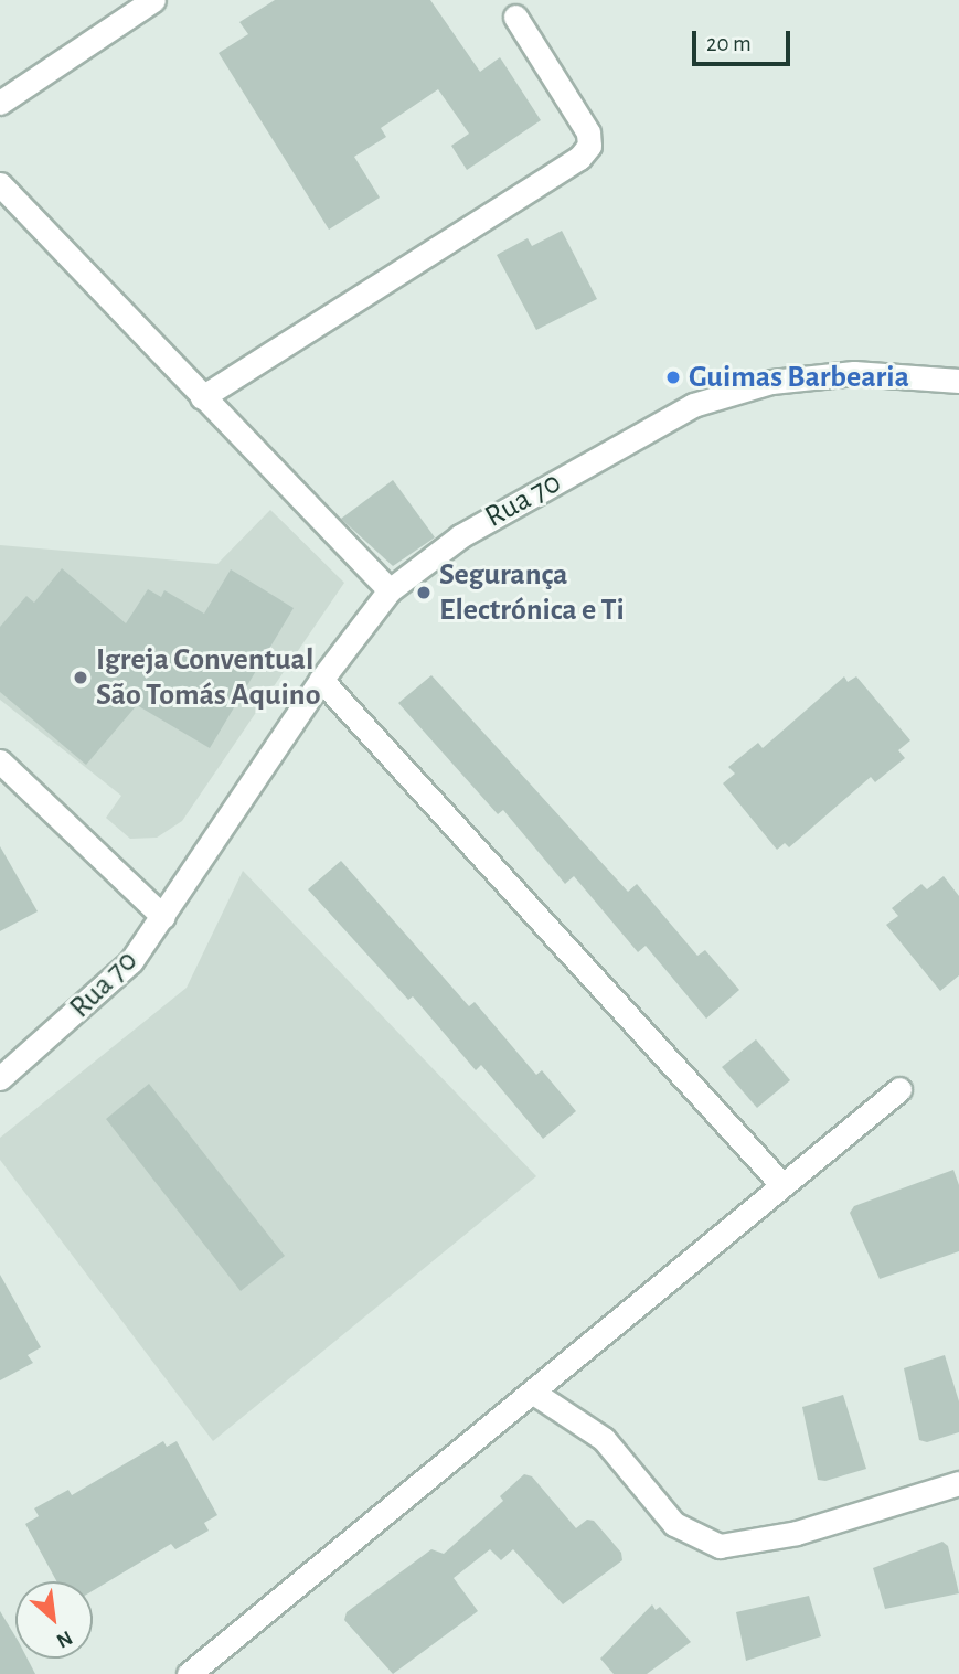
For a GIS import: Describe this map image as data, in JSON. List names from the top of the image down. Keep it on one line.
{"streets":{"street":["Rua 70"]},"places":["Guimas Barbearia","Segurança Electrónica e Ti","Igreja Conventual São Tomás Aquino"],"scale_bar":"20 m","north":"bottom right"}
